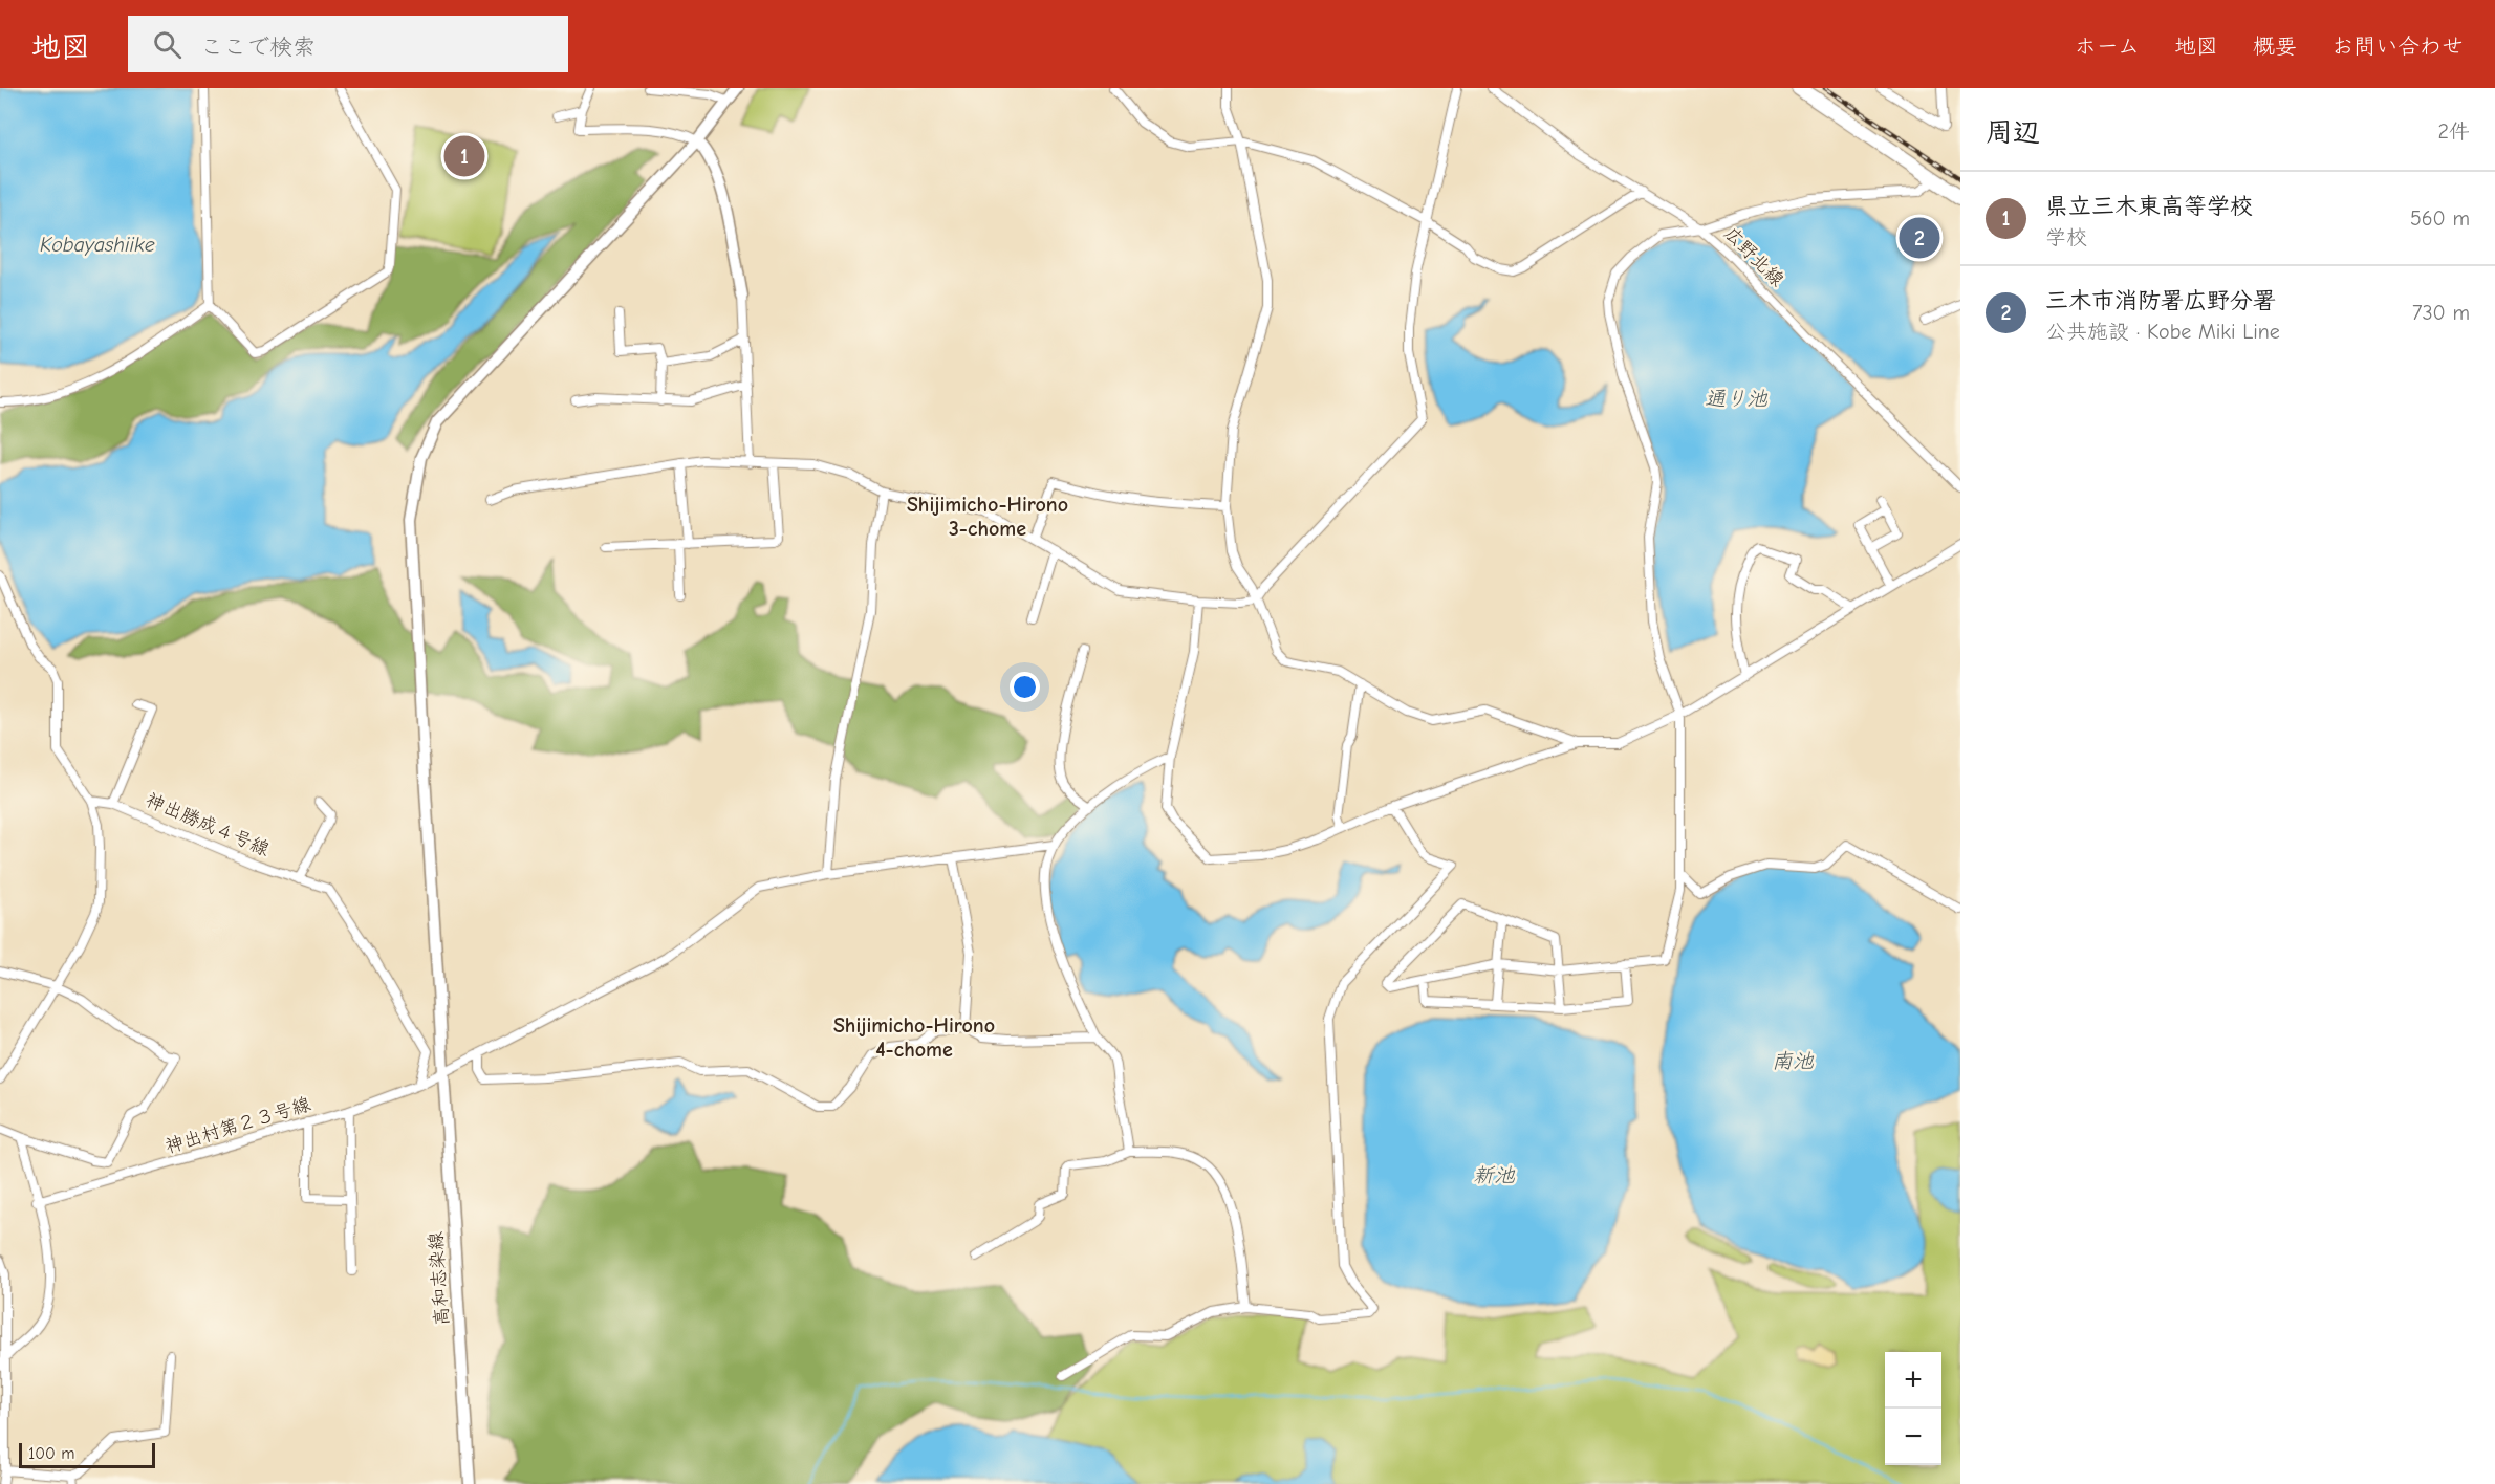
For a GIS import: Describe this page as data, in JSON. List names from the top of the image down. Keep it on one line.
{"streets":{"street":["広野北線","神出勝成４号線","神出村第２３号線","高和志染線"]},"crossings":[["神出勝成４号線","神出村第２３号線"],["神出村第２３号線","高和志染線"]],"districts":["Shijimicho-Hirono 3-chome","Shijimicho-Hirono 4-chome"],"water":["Kobayashiike","通り池","南池","新池"],"scale_bar":"100 m","page":{"header":"地図","search":"ここで検索","nav":["ホーム","地図","概要","お問い合わせ"],"heading":["周辺","2件"],"pins":["1","2"],"list":[{"mark":"1","name":"県立三木東高等学校","note":"学校","value":"560 m"},{"mark":"2","name":"三木市消防署広野分署","note":"公共施設 · Kobe Miki Line","value":"730 m"}],"map_buttons":["+","−"],"scale":"100 m"}}
